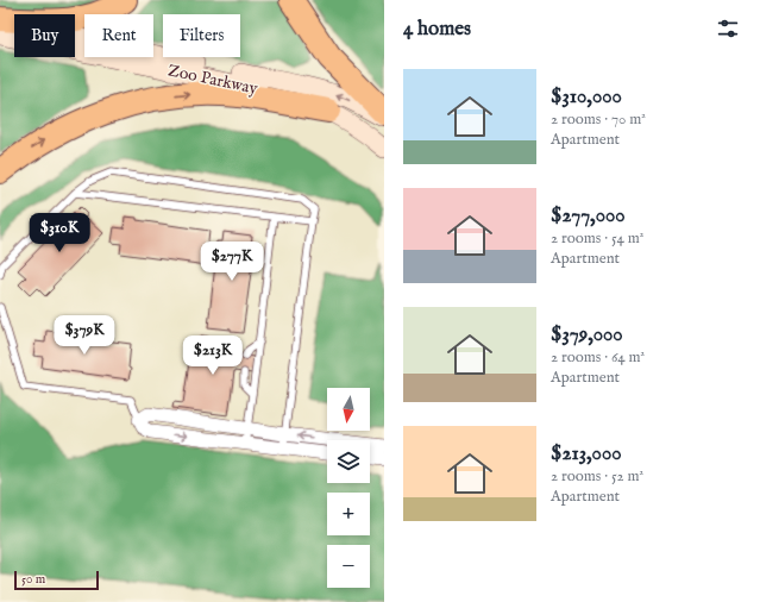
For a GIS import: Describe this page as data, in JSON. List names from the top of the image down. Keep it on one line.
{"streets":{"street":["Zoo Parkway"]},"scale_bar":"50 m","north":"bottom","page":{"heading":"4 homes","chip":["Buy","Rent","Filters"],"list":[{"name":"$310,000","note":"2 rooms · 70 m² · Apartment"},{"name":"$277,000","note":"2 rooms · 54 m² · Apartment"},{"name":"$379,000","note":"2 rooms · 64 m² · Apartment"},{"name":"$213,000","note":"2 rooms · 52 m² · Apartment"}],"price":["$310K","$277K","$379K","$213K"],"map_buttons":["+","−"],"scale":"50 m"}}
